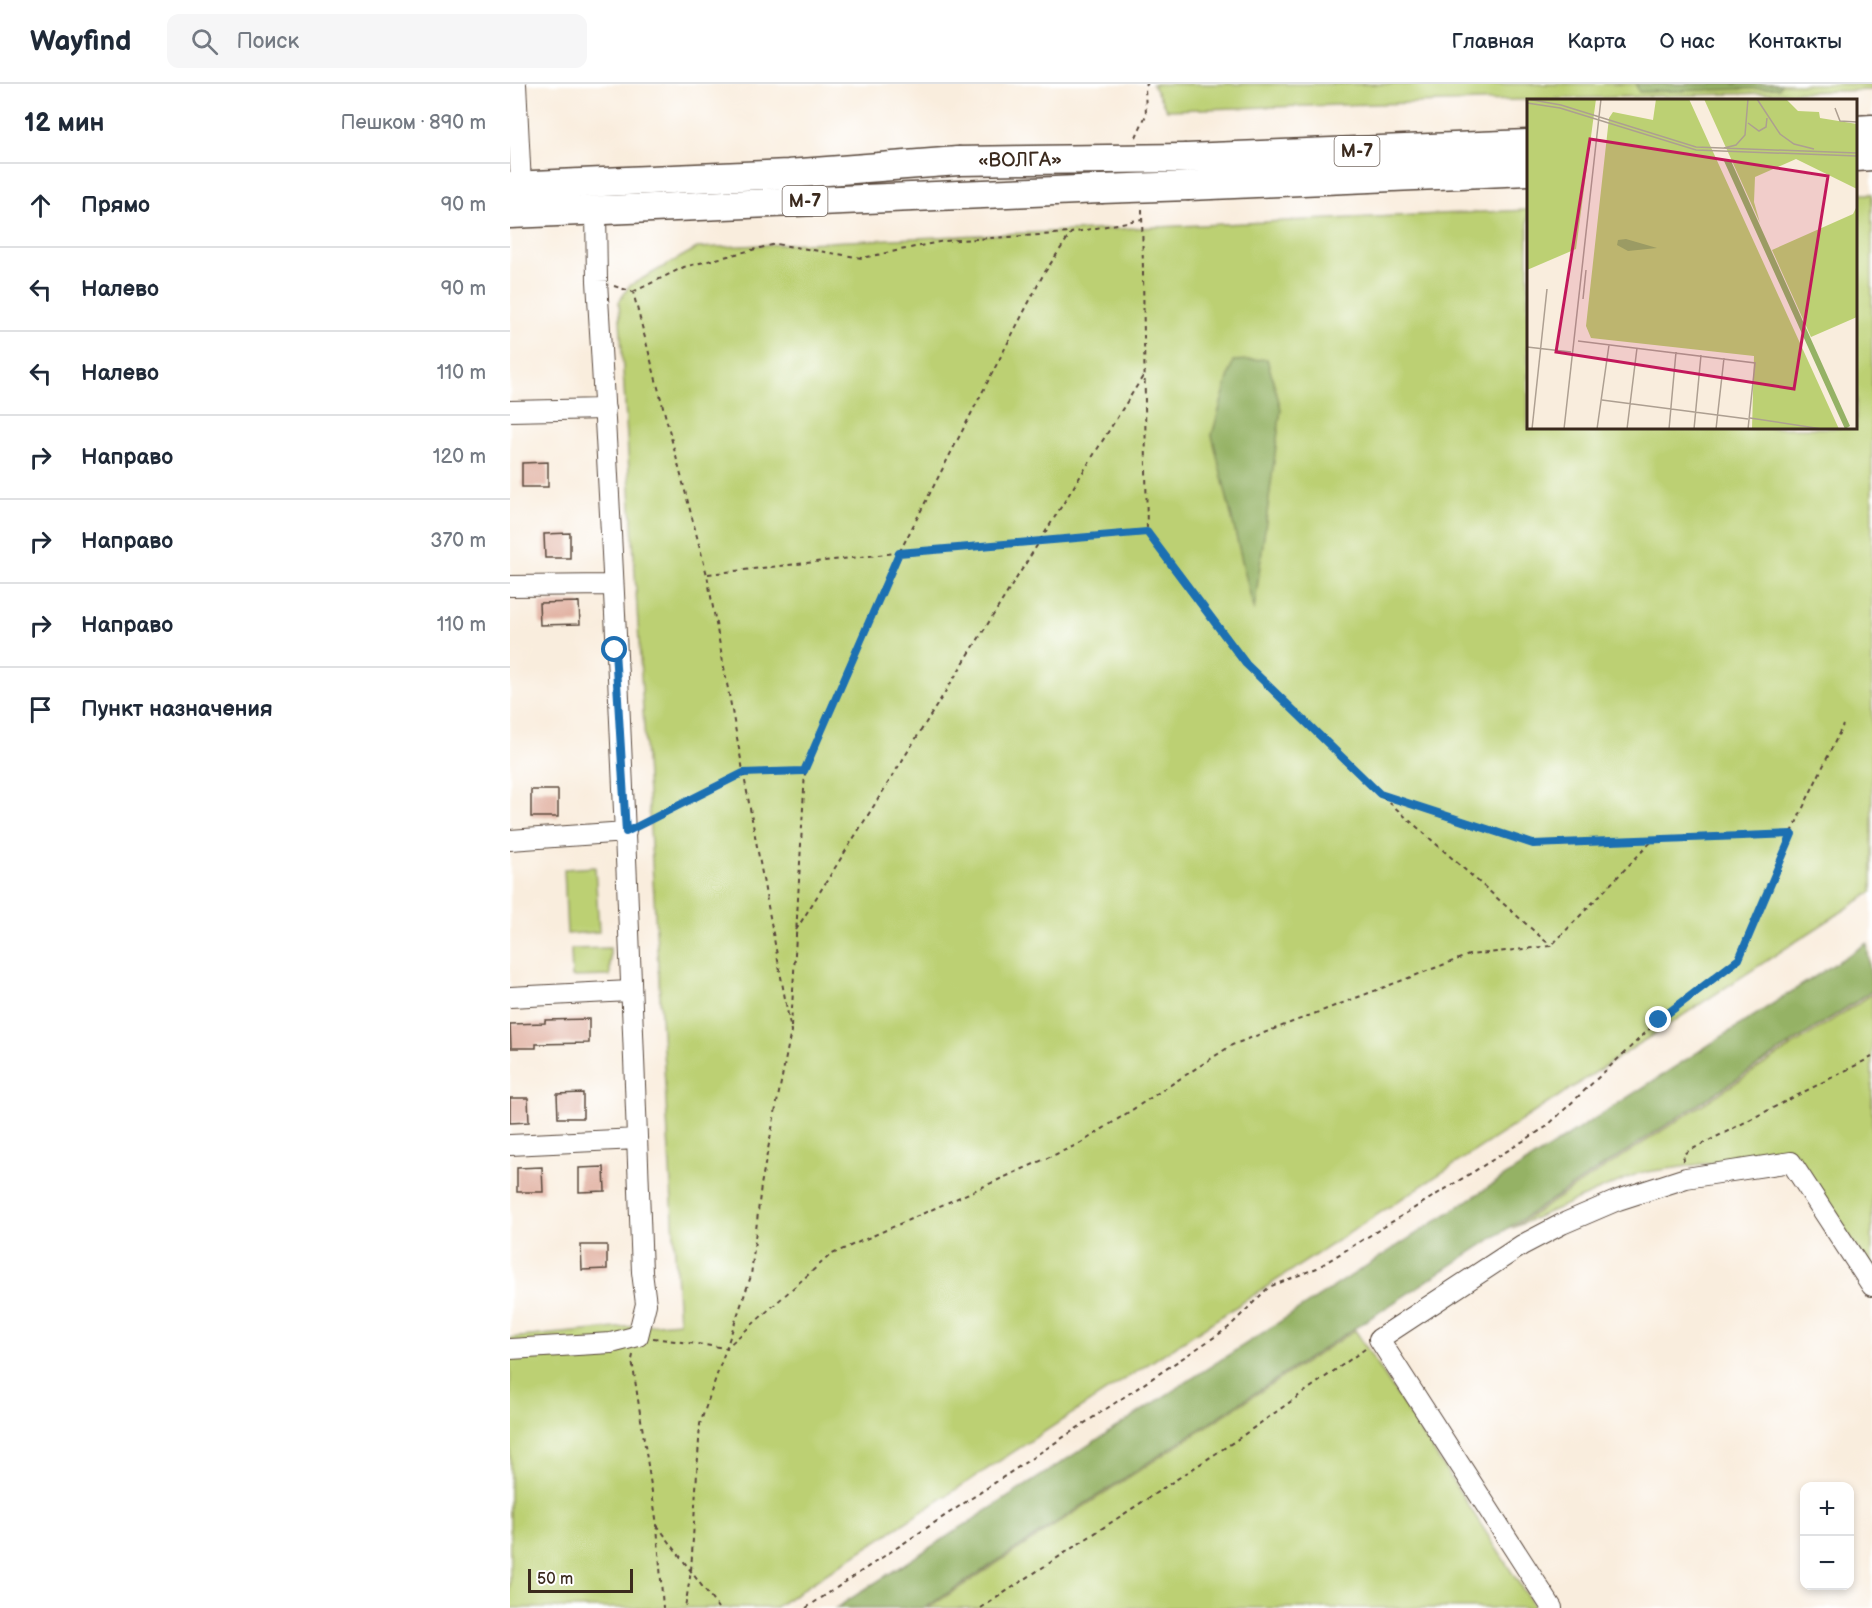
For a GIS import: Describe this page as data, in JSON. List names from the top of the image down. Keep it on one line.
{"streets":{"highway":["М-7","«ВОЛГА»"]},"scale_bar":"50 m","page":{"header":"Wayfind","search":"Поиск","nav":["Главная","Карта","О нас","Контакты"],"heading":["12 мин","Пешком · 890 m"],"list":[["Прямо","90 m"],["Налево","90 m"],["Налево","110 m"],["Направо","120 m"],["Направо","370 m"],["Направо","110 m"],"Пункт назначения"],"map_buttons":["+","−"],"scale":"50 m"}}
